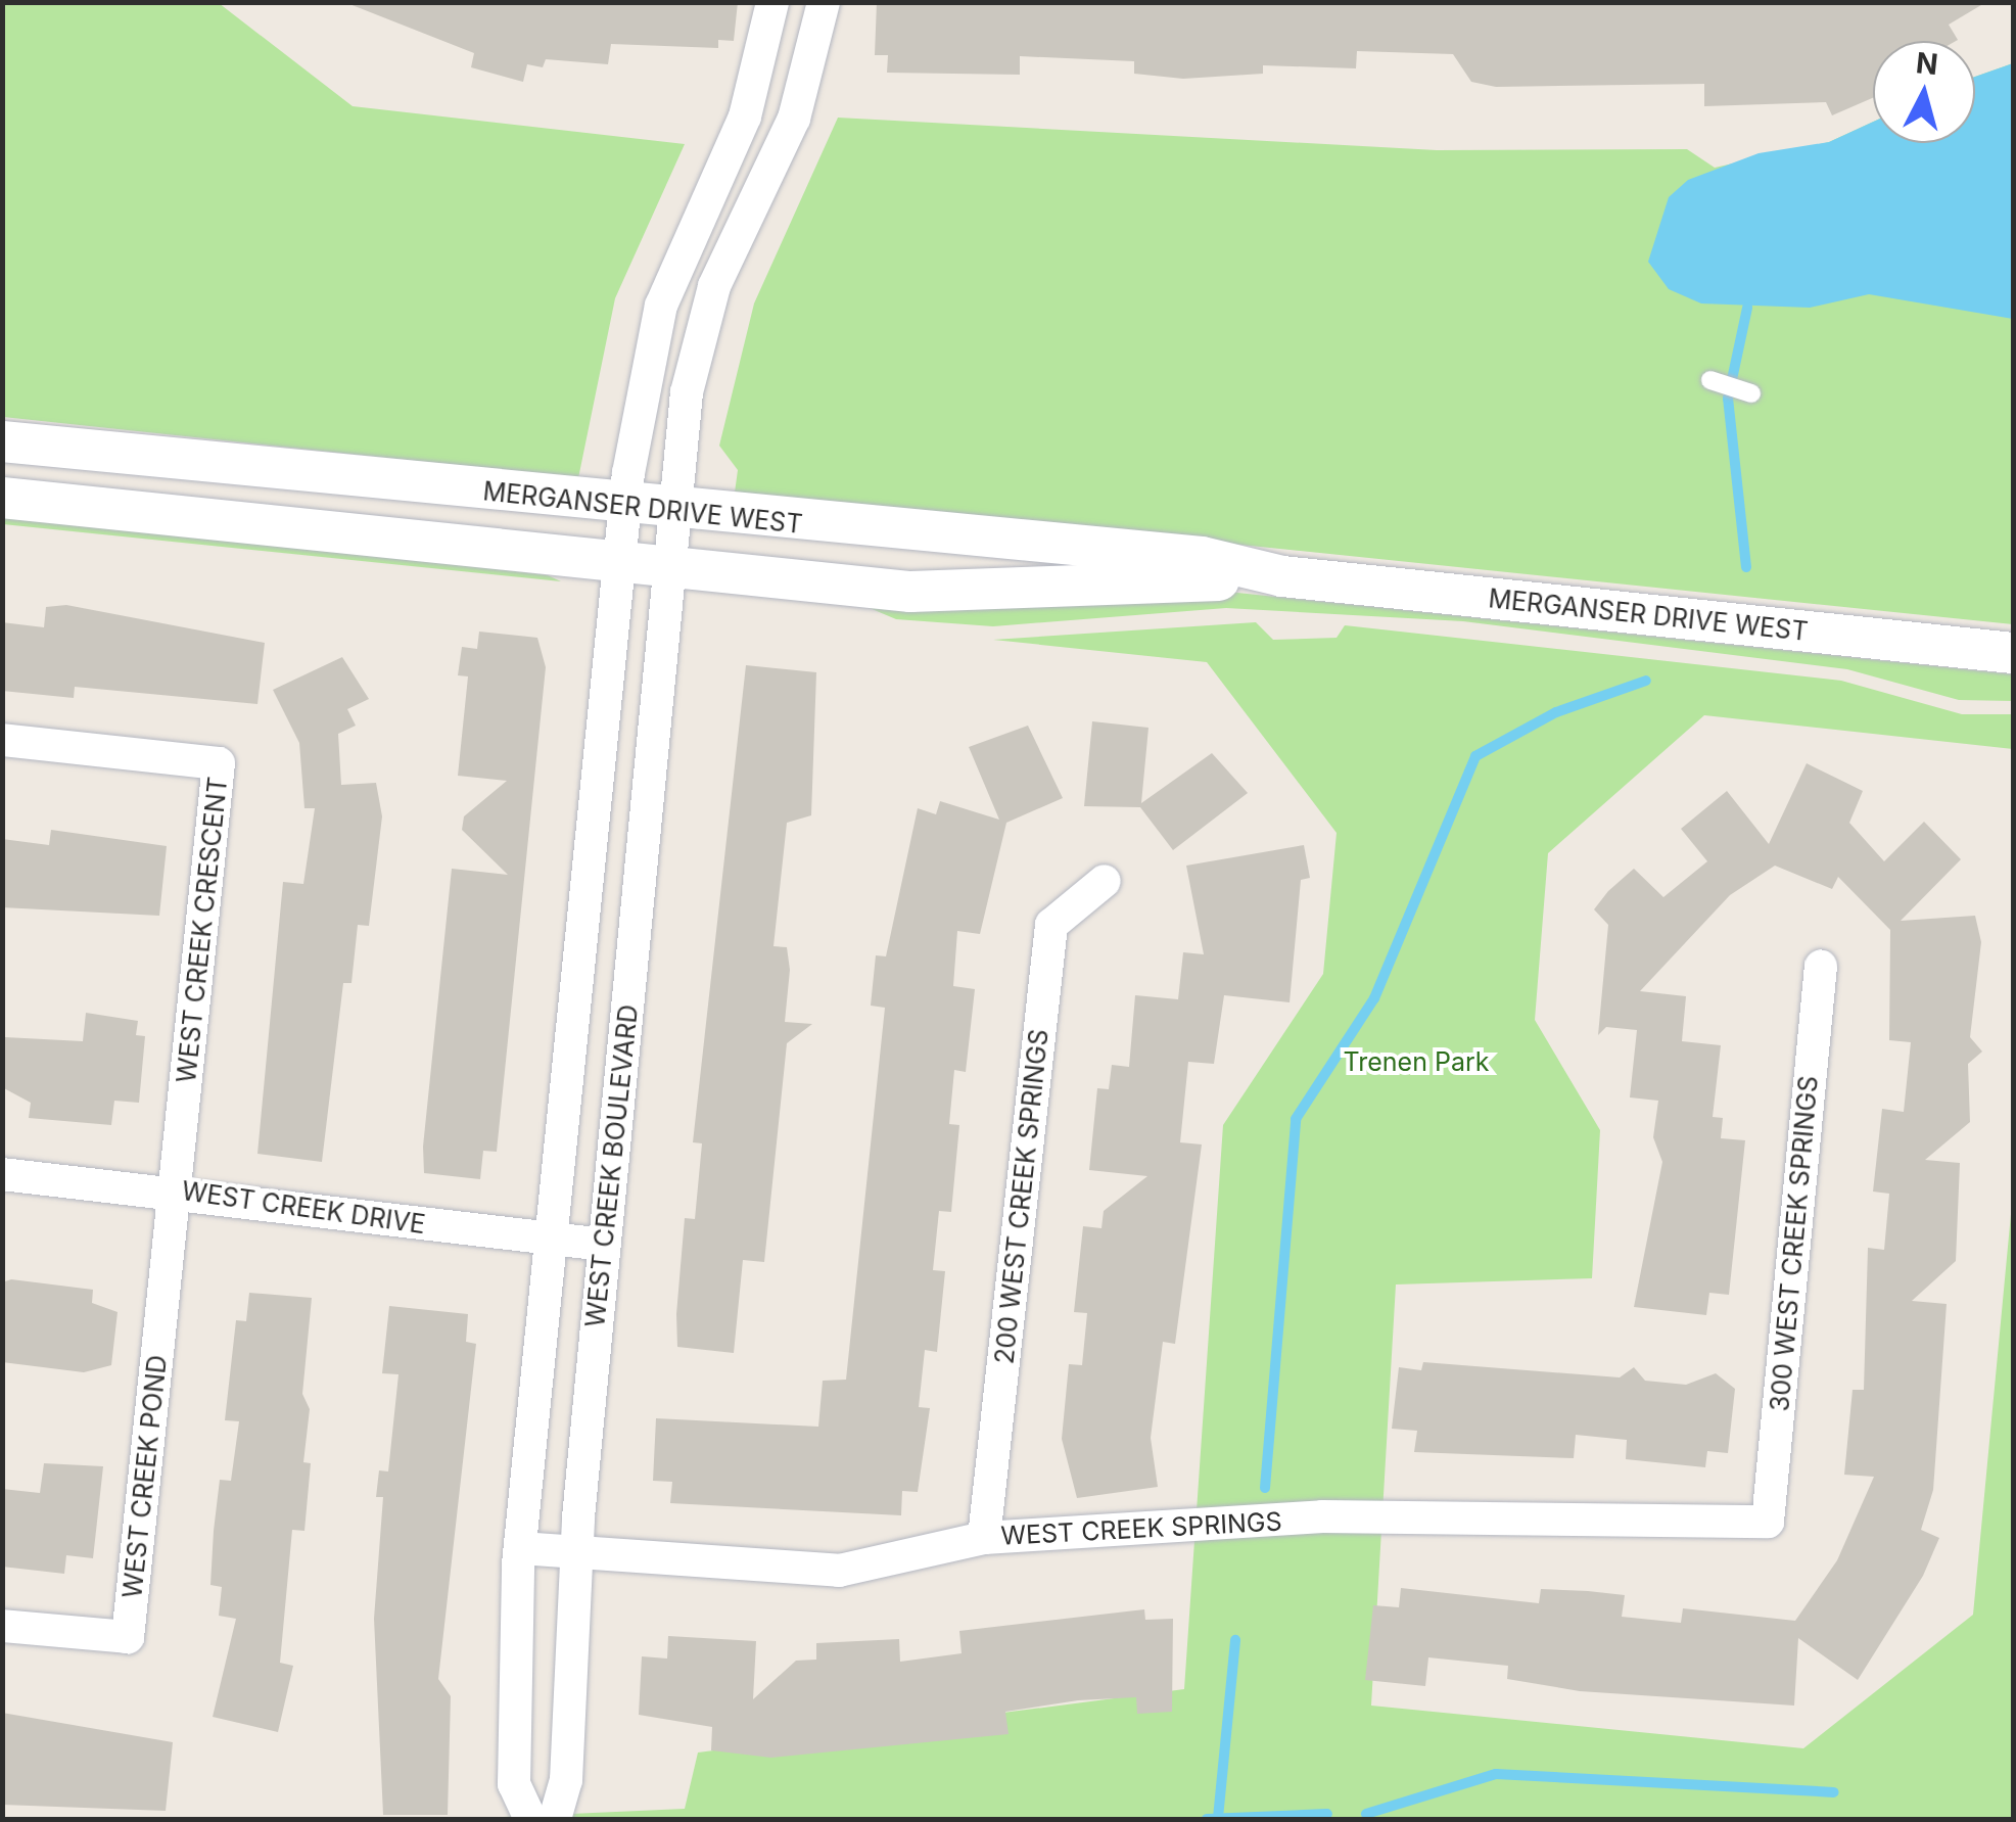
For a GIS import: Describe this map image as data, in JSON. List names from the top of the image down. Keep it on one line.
{"streets":{"street":["MERGANSER DRIVE WEST","WEST CREEK CRESCENT","WEST CREEK BOULEVARD","200 WEST CREEK SPRINGS","WEST CREEK DRIVE","300 WEST CREEK SPRINGS","WEST CREEK POND","WEST CREEK SPRINGS"]},"crossings":[["MERGANSER DRIVE WEST","WEST CREEK BOULEVARD"],["WEST CREEK CRESCENT","WEST CREEK DRIVE"],["WEST CREEK CRESCENT","WEST CREEK POND"],["WEST CREEK BOULEVARD","WEST CREEK DRIVE"],["WEST CREEK BOULEVARD","WEST CREEK SPRINGS"],["200 WEST CREEK SPRINGS","WEST CREEK SPRINGS"],["WEST CREEK DRIVE","WEST CREEK POND"],["300 WEST CREEK SPRINGS","WEST CREEK SPRINGS"]],"parks":["Trenen Park"],"north":"top"}
